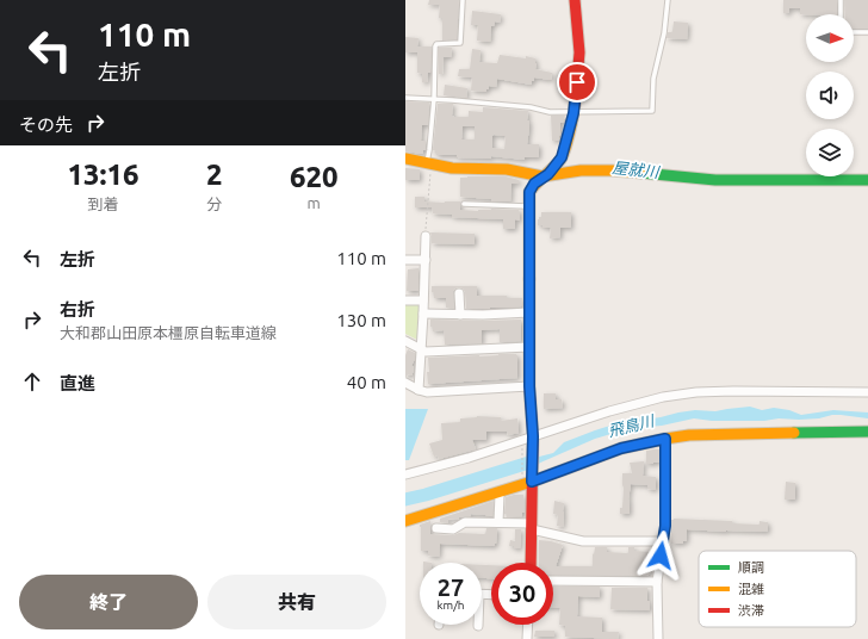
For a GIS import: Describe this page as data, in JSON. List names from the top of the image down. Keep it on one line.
{"water":["屋就川","飛鳥川"],"legend":["順調","混雑","渋滞"],"north":"right","page":{"turn":["110 m","左折"],"then":"その先","eta":["13:16","到着","2","分","620","m"],"list":[{"name":"左折","value":"110 m"},{"name":"右折","note":"大和郡山田原本橿原自転車道線","value":"130 m"},{"name":"直進","value":"40 m"}],"speed":"27 km/h","limit":"30","buttons":["終了","共有"]}}
